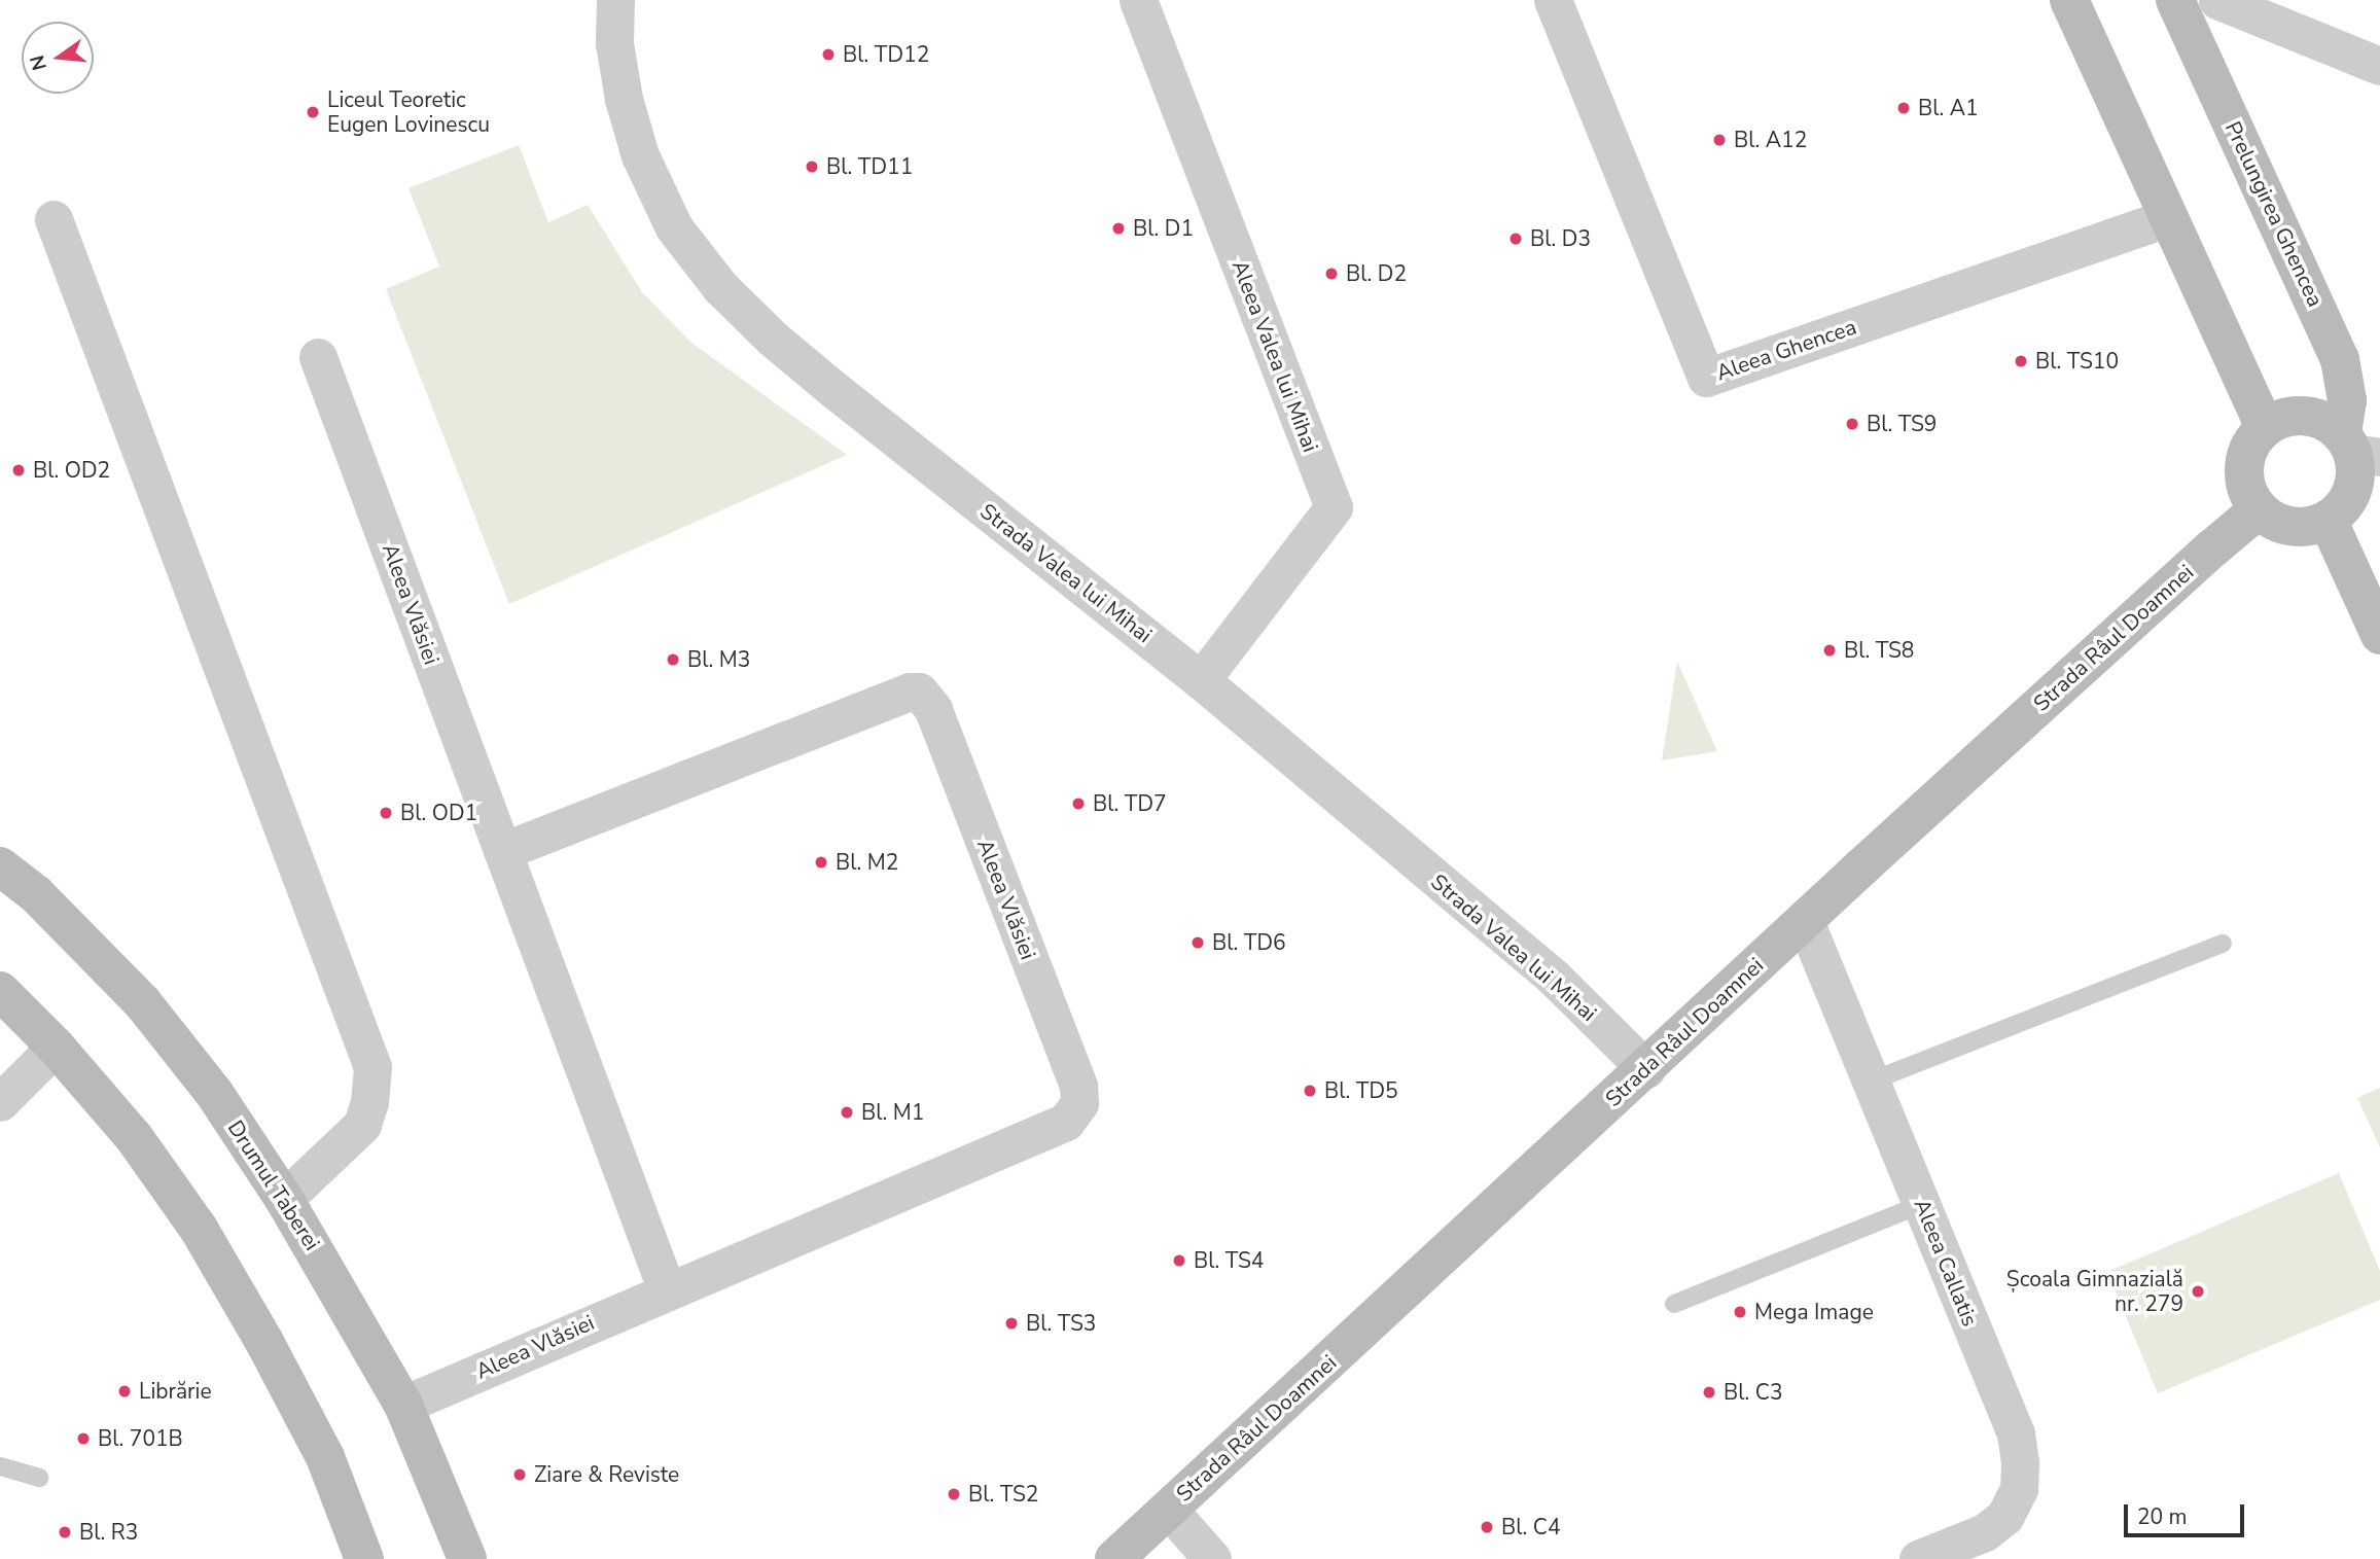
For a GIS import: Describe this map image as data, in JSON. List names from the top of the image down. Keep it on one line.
{"streets":{"main road":["Prelungirea Ghencea","Strada Râul Doamnei","Drumul Taberei"],"street":["Aleea Ghencea","Aleea Valea lui Mihai","Strada Valea lui Mihai","Aleea Vlăsiei","Aleea Callatis"]},"crossings":[["Prelungirea Ghencea","Strada Râul Doamnei"],["Aleea Valea lui Mihai","Strada Valea lui Mihai"],["Strada Valea lui Mihai","Strada Râul Doamnei"],["Aleea Vlăsiei","Drumul Taberei"],["Strada Râul Doamnei","Aleea Callatis"]],"places":["Bl. TD12","Bl. A1","Liceul Teoretic Eugen Lovinescu","Bl. A12","Bl. TD11","Bl. D1","Bl. D3","Bl. D2","Bl. TS10","Bl. TS9","Bl. OD2","Bl. TS8","Bl. M3","Bl. TD7","Bl. OD1","Bl. M2","Bl. TD6","Bl. TD5","Bl. M1","Bl. TS4","Școala Gimnazială nr. 279","Mega Image","Bl. TS3","Librărie","Bl. C3","Bl. 701B","Ziare & Reviste","Bl. TS2","Bl. C4","Bl. R3"],"scale_bar":"20 m","north":"left"}
